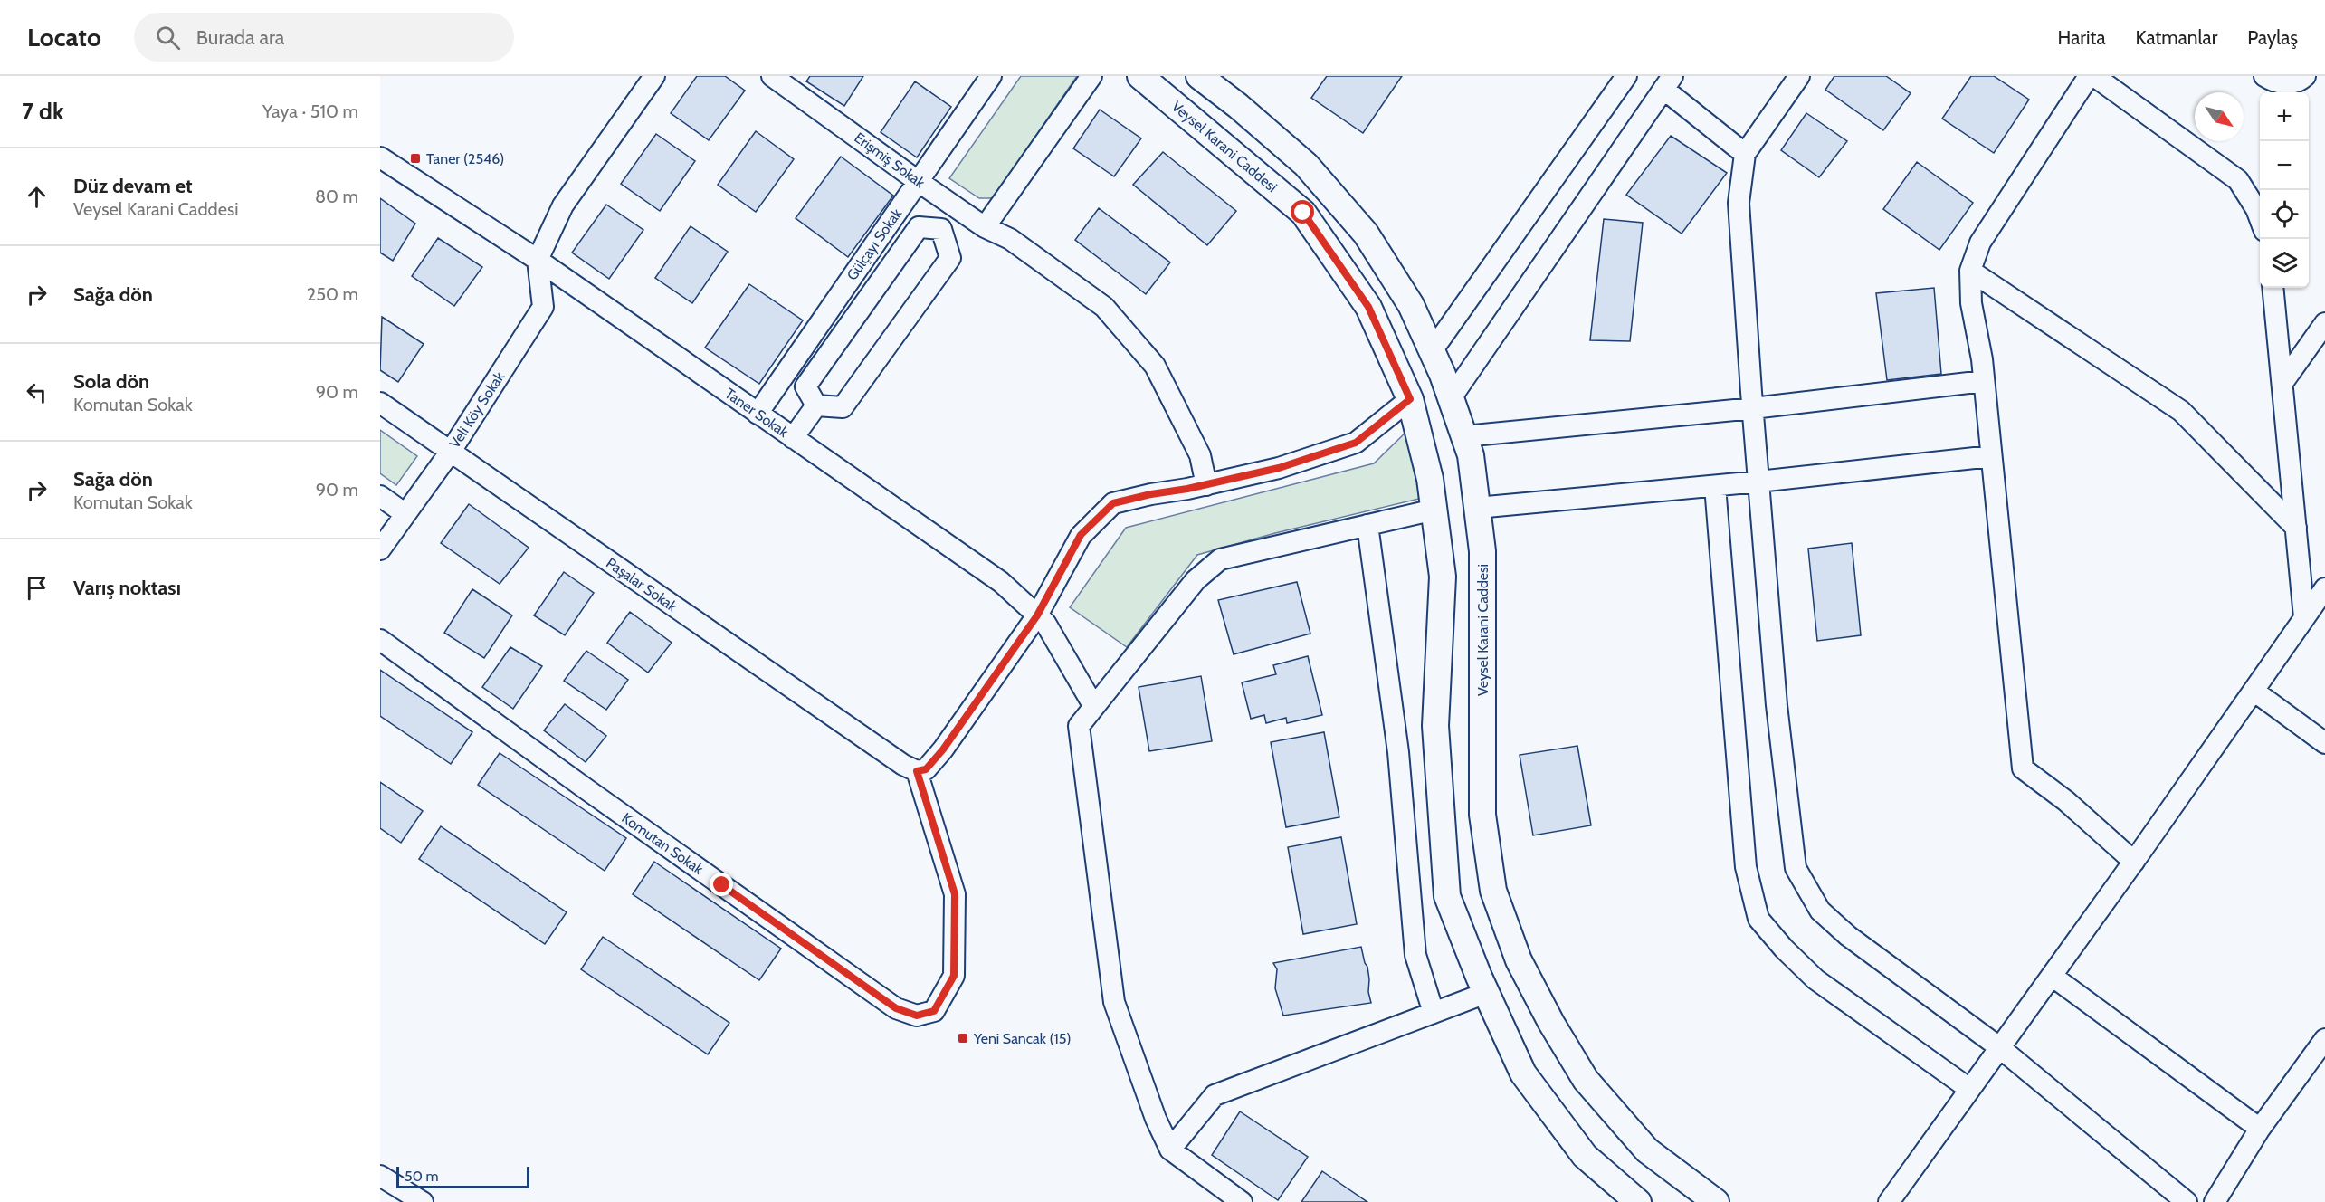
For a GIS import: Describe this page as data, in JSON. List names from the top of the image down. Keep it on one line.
{"streets":{"main road":["Veysel Karani Caddesi"],"street":["Erişmiş Sokak","Gülçayı Sokak","Veli Köy Sokak","Taner Sokak","Paşalar Sokak","Komutan Sokak"]},"crossings":[["Erişmiş Sokak","Gülçayı Sokak"],["Gülçayı Sokak","Taner Sokak"],["Veli Köy Sokak","Taner Sokak"],["Veli Köy Sokak","Paşalar Sokak"],["Paşalar Sokak","Komutan Sokak"]],"places":{"transit":["Taner (2546)","Yeni Sancak (15)"]},"scale_bar":"50 m","north":"bottom right","page":{"header":"Locato","search":"Burada ara","nav":["Harita","Katmanlar","Paylaş"],"heading":["7 dk","Yaya · 510 m"],"map_buttons":["+","−"],"list":[["Düz devam et","Veysel Karani Caddesi","80 m"],["Sağa dön","250 m"],["Sola dön","Komutan Sokak","90 m"],["Sağa dön","Komutan Sokak","90 m"],"Varış noktası"],"scale":"50 m"}}
